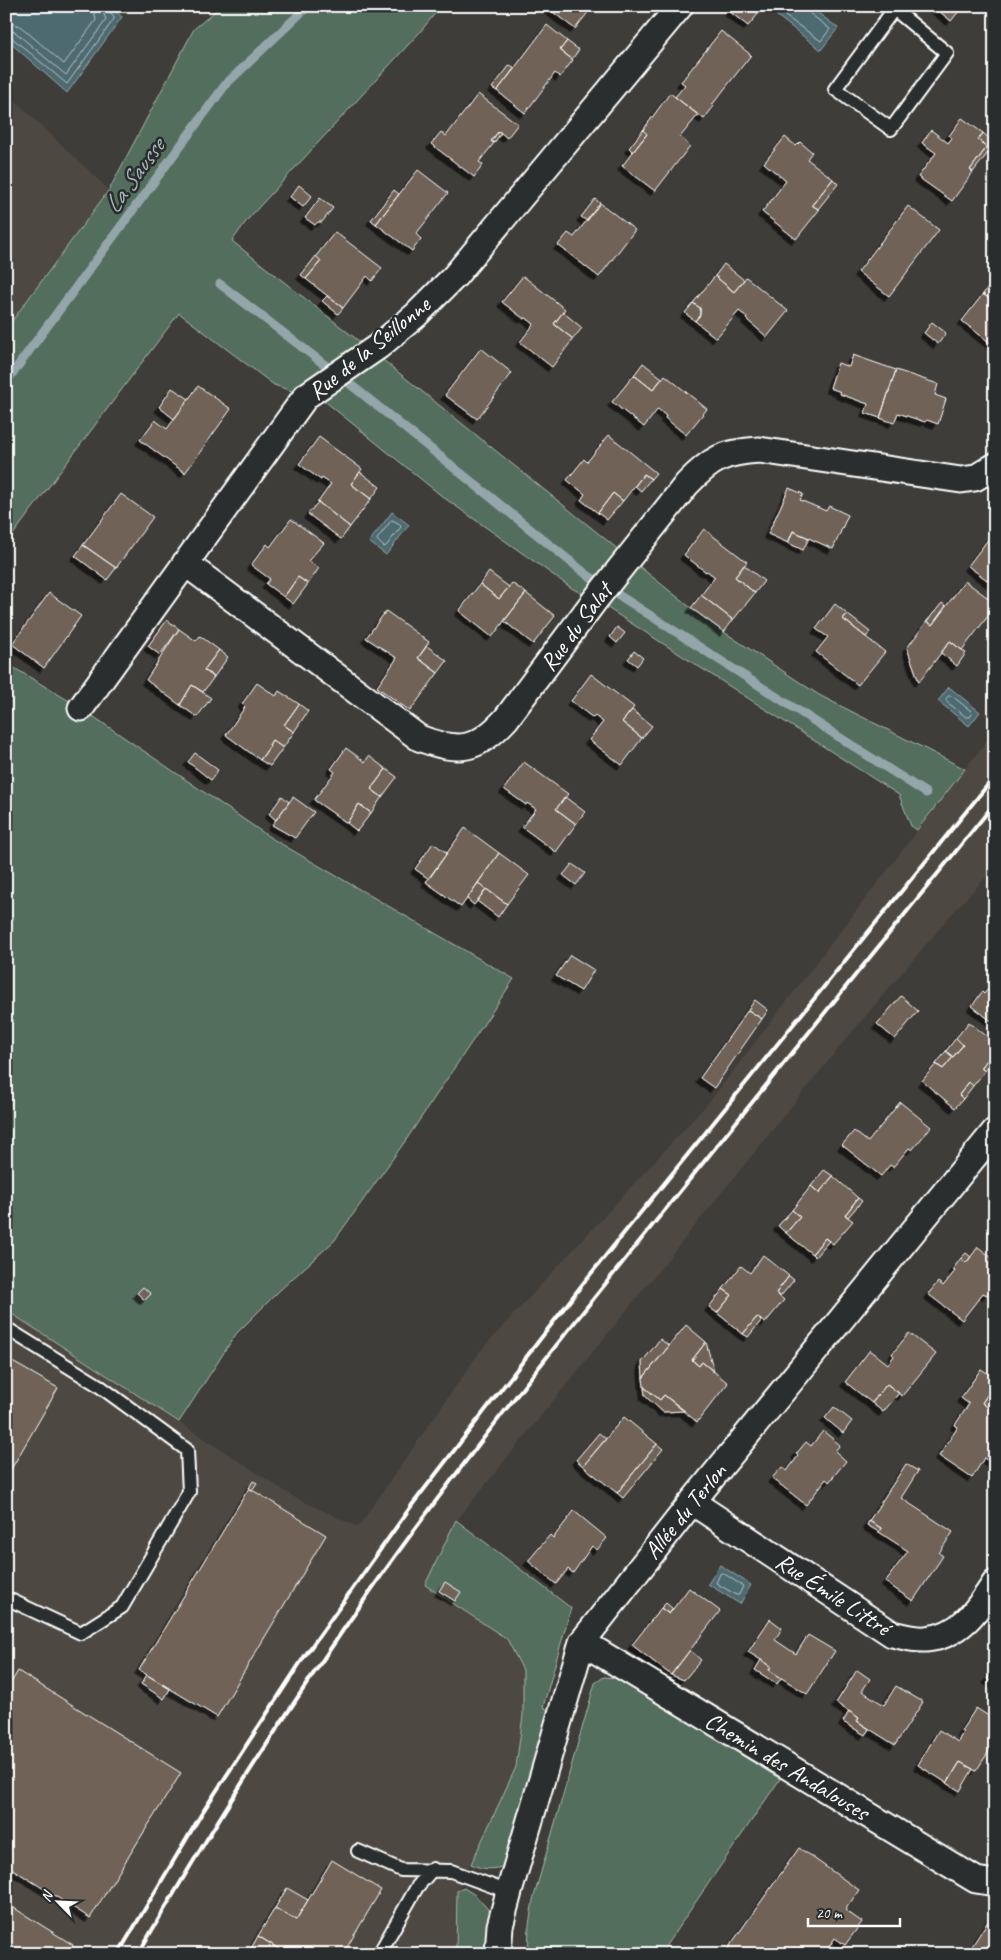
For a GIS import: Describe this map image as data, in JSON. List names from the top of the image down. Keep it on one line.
{"streets":{"street":["Rue de la Seillonne","Rue du Salat","Allée du Terlon","Rue Émile Littré","Chemin des Andalouses"]},"crossings":[["Rue de la Seillonne","Rue du Salat"],["Allée du Terlon","Rue Émile Littré"],["Allée du Terlon","Chemin des Andalouses"]],"water":["La Sausse"],"scale_bar":"20 m","north":"top left"}
